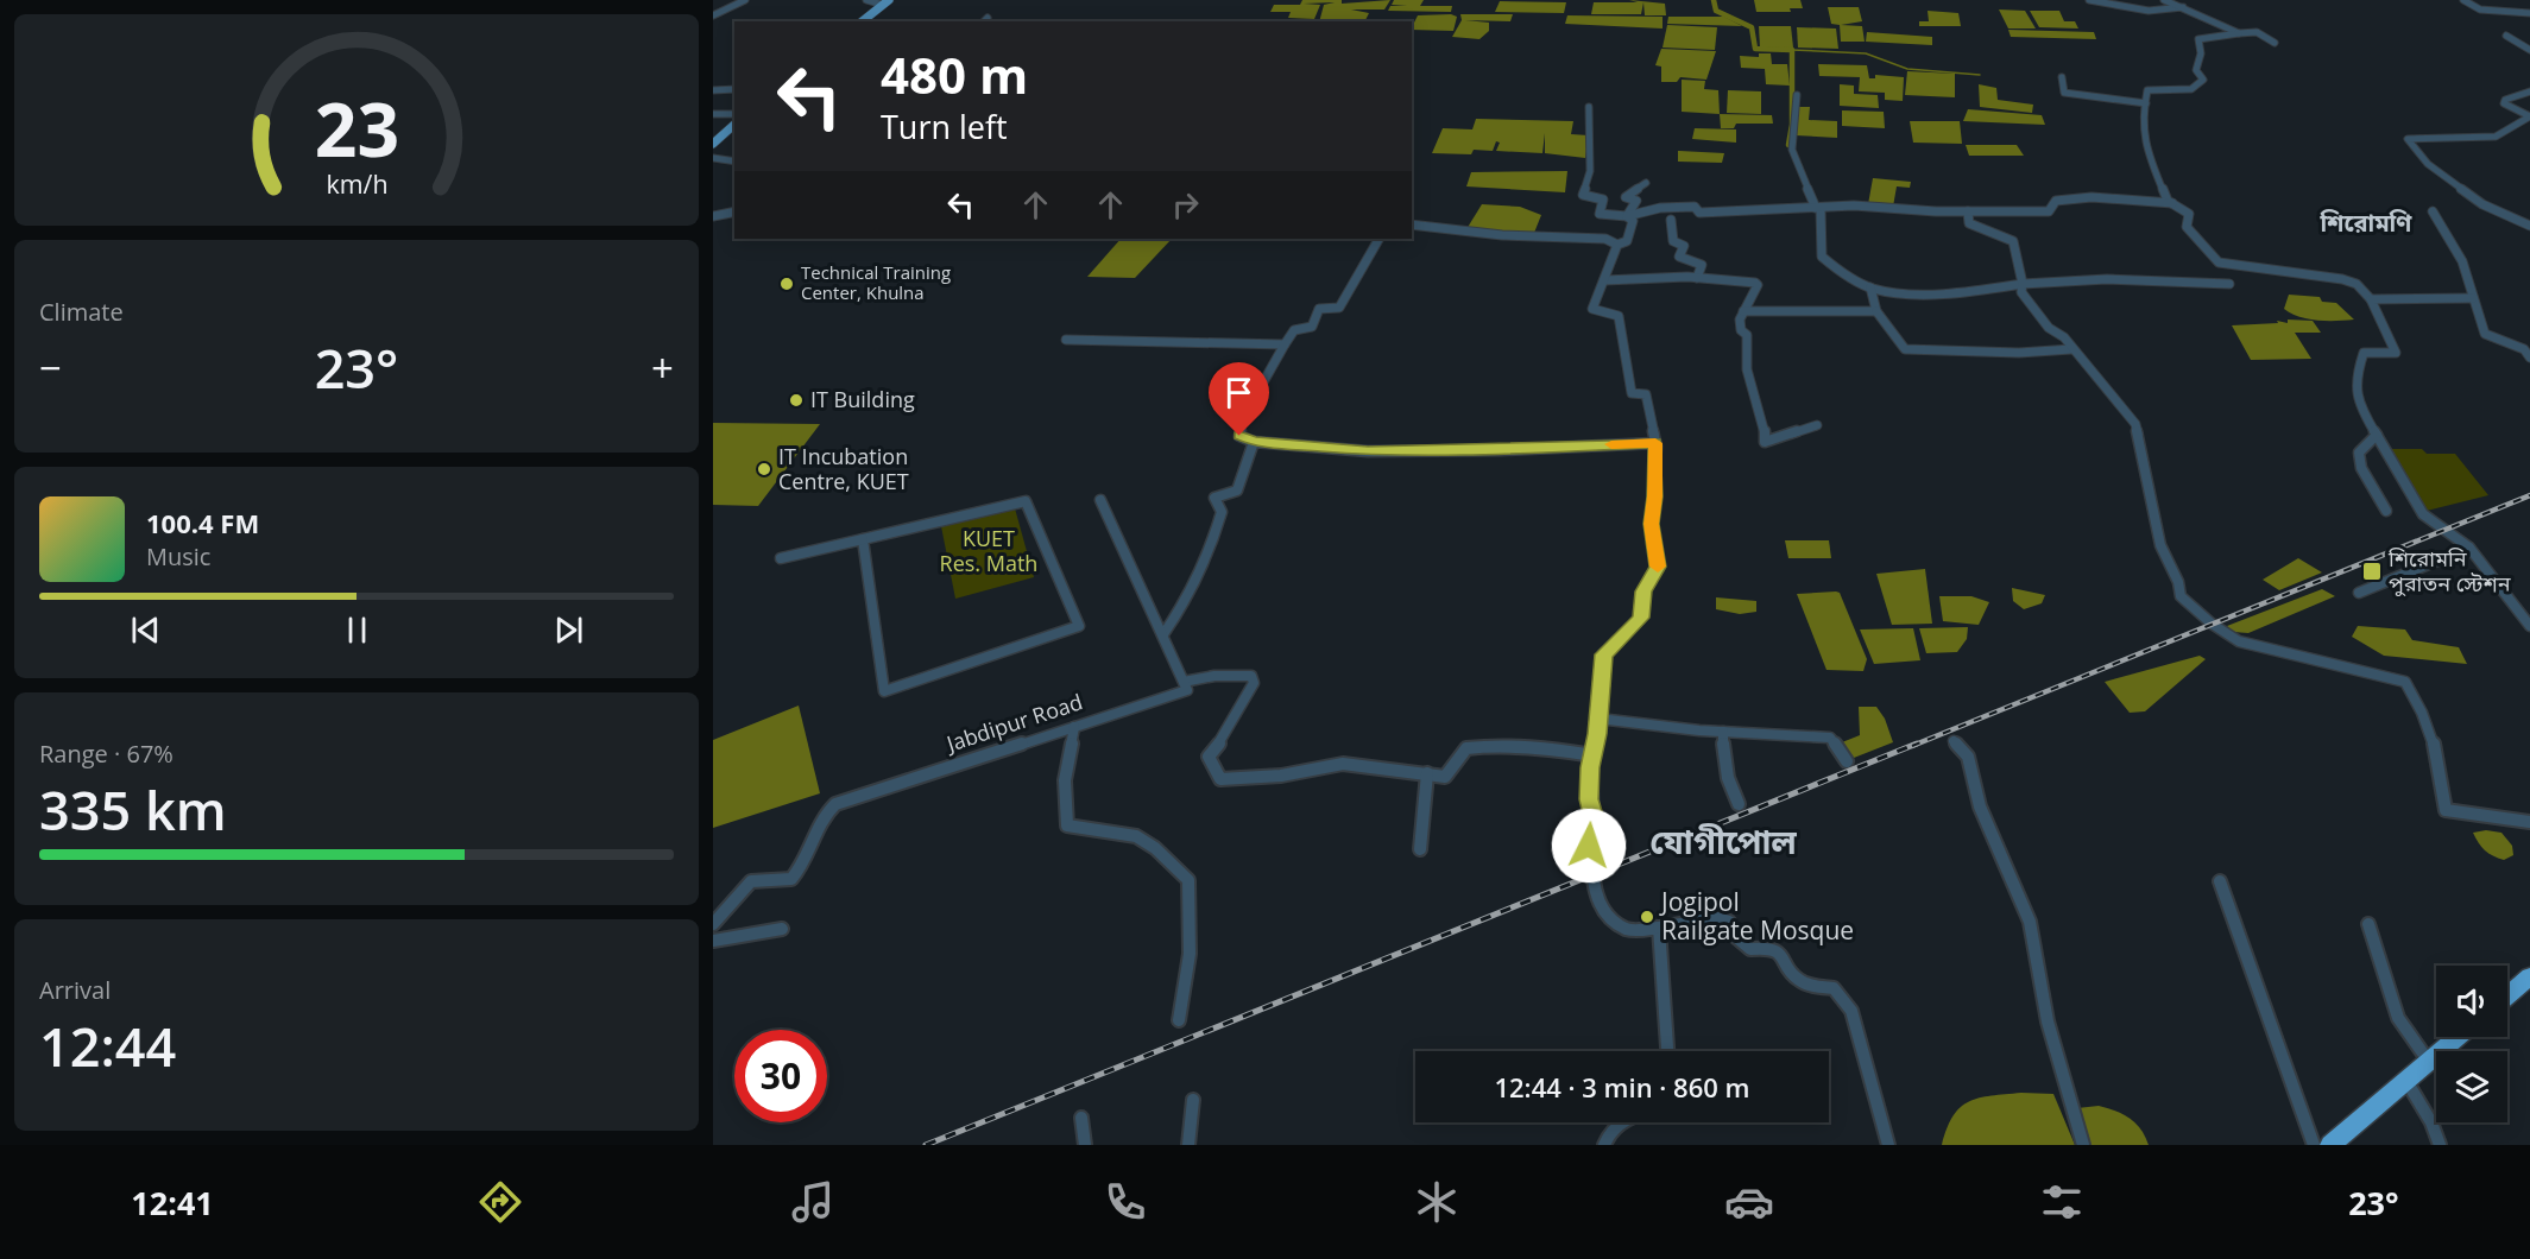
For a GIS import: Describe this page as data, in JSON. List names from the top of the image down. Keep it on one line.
{"streets":{"street":["Jabdipur Road"]},"districts":["শিরোমণি","যোগীপোল"],"parks":["KUET Res. Math"],"places":{"other":["Technical Training Center, Khulna","IT Building","IT Incubation Centre, KUET","Jogipol Railgate Mosque"],"transit":["শিরোমনি পুরাতন স্টেশন"]},"page":{"turn":["480 m","Turn left"],"tile":["Climate",["Range · 67%","335 km"],["Arrival","12:44"]],"heat":["−","23°","+"],"song":["100.4 FM","Music"],"limit":"30","trip":"12:44 · 3 min · 860 m","tabs":["12:41","23°"],"gauge":["23","km/h"]}}
